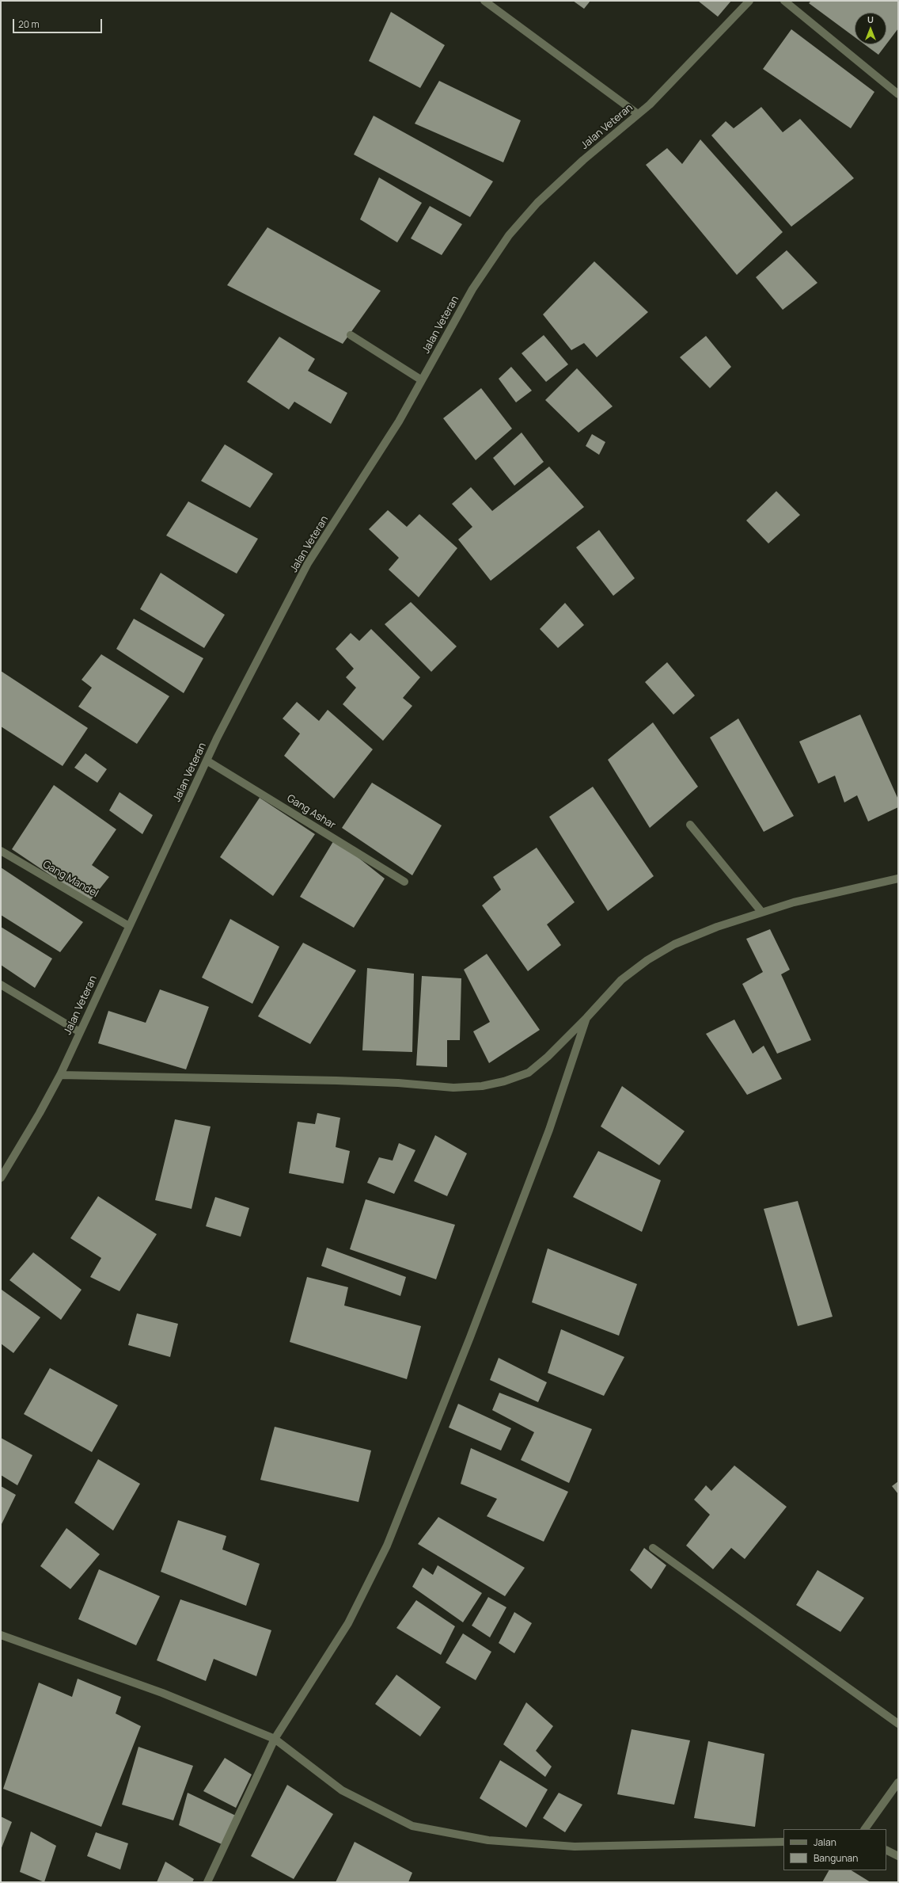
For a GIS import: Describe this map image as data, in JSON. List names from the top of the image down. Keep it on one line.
{"streets":{"street":["Jalan Veteran","Gang Ashar","Gang Mandel"]},"crossings":[["Jalan Veteran","Gang Ashar"],["Jalan Veteran","Gang Mandel"]],"legend":["Jalan","Bangunan"],"scale_bar":"20 m","north":"top"}
